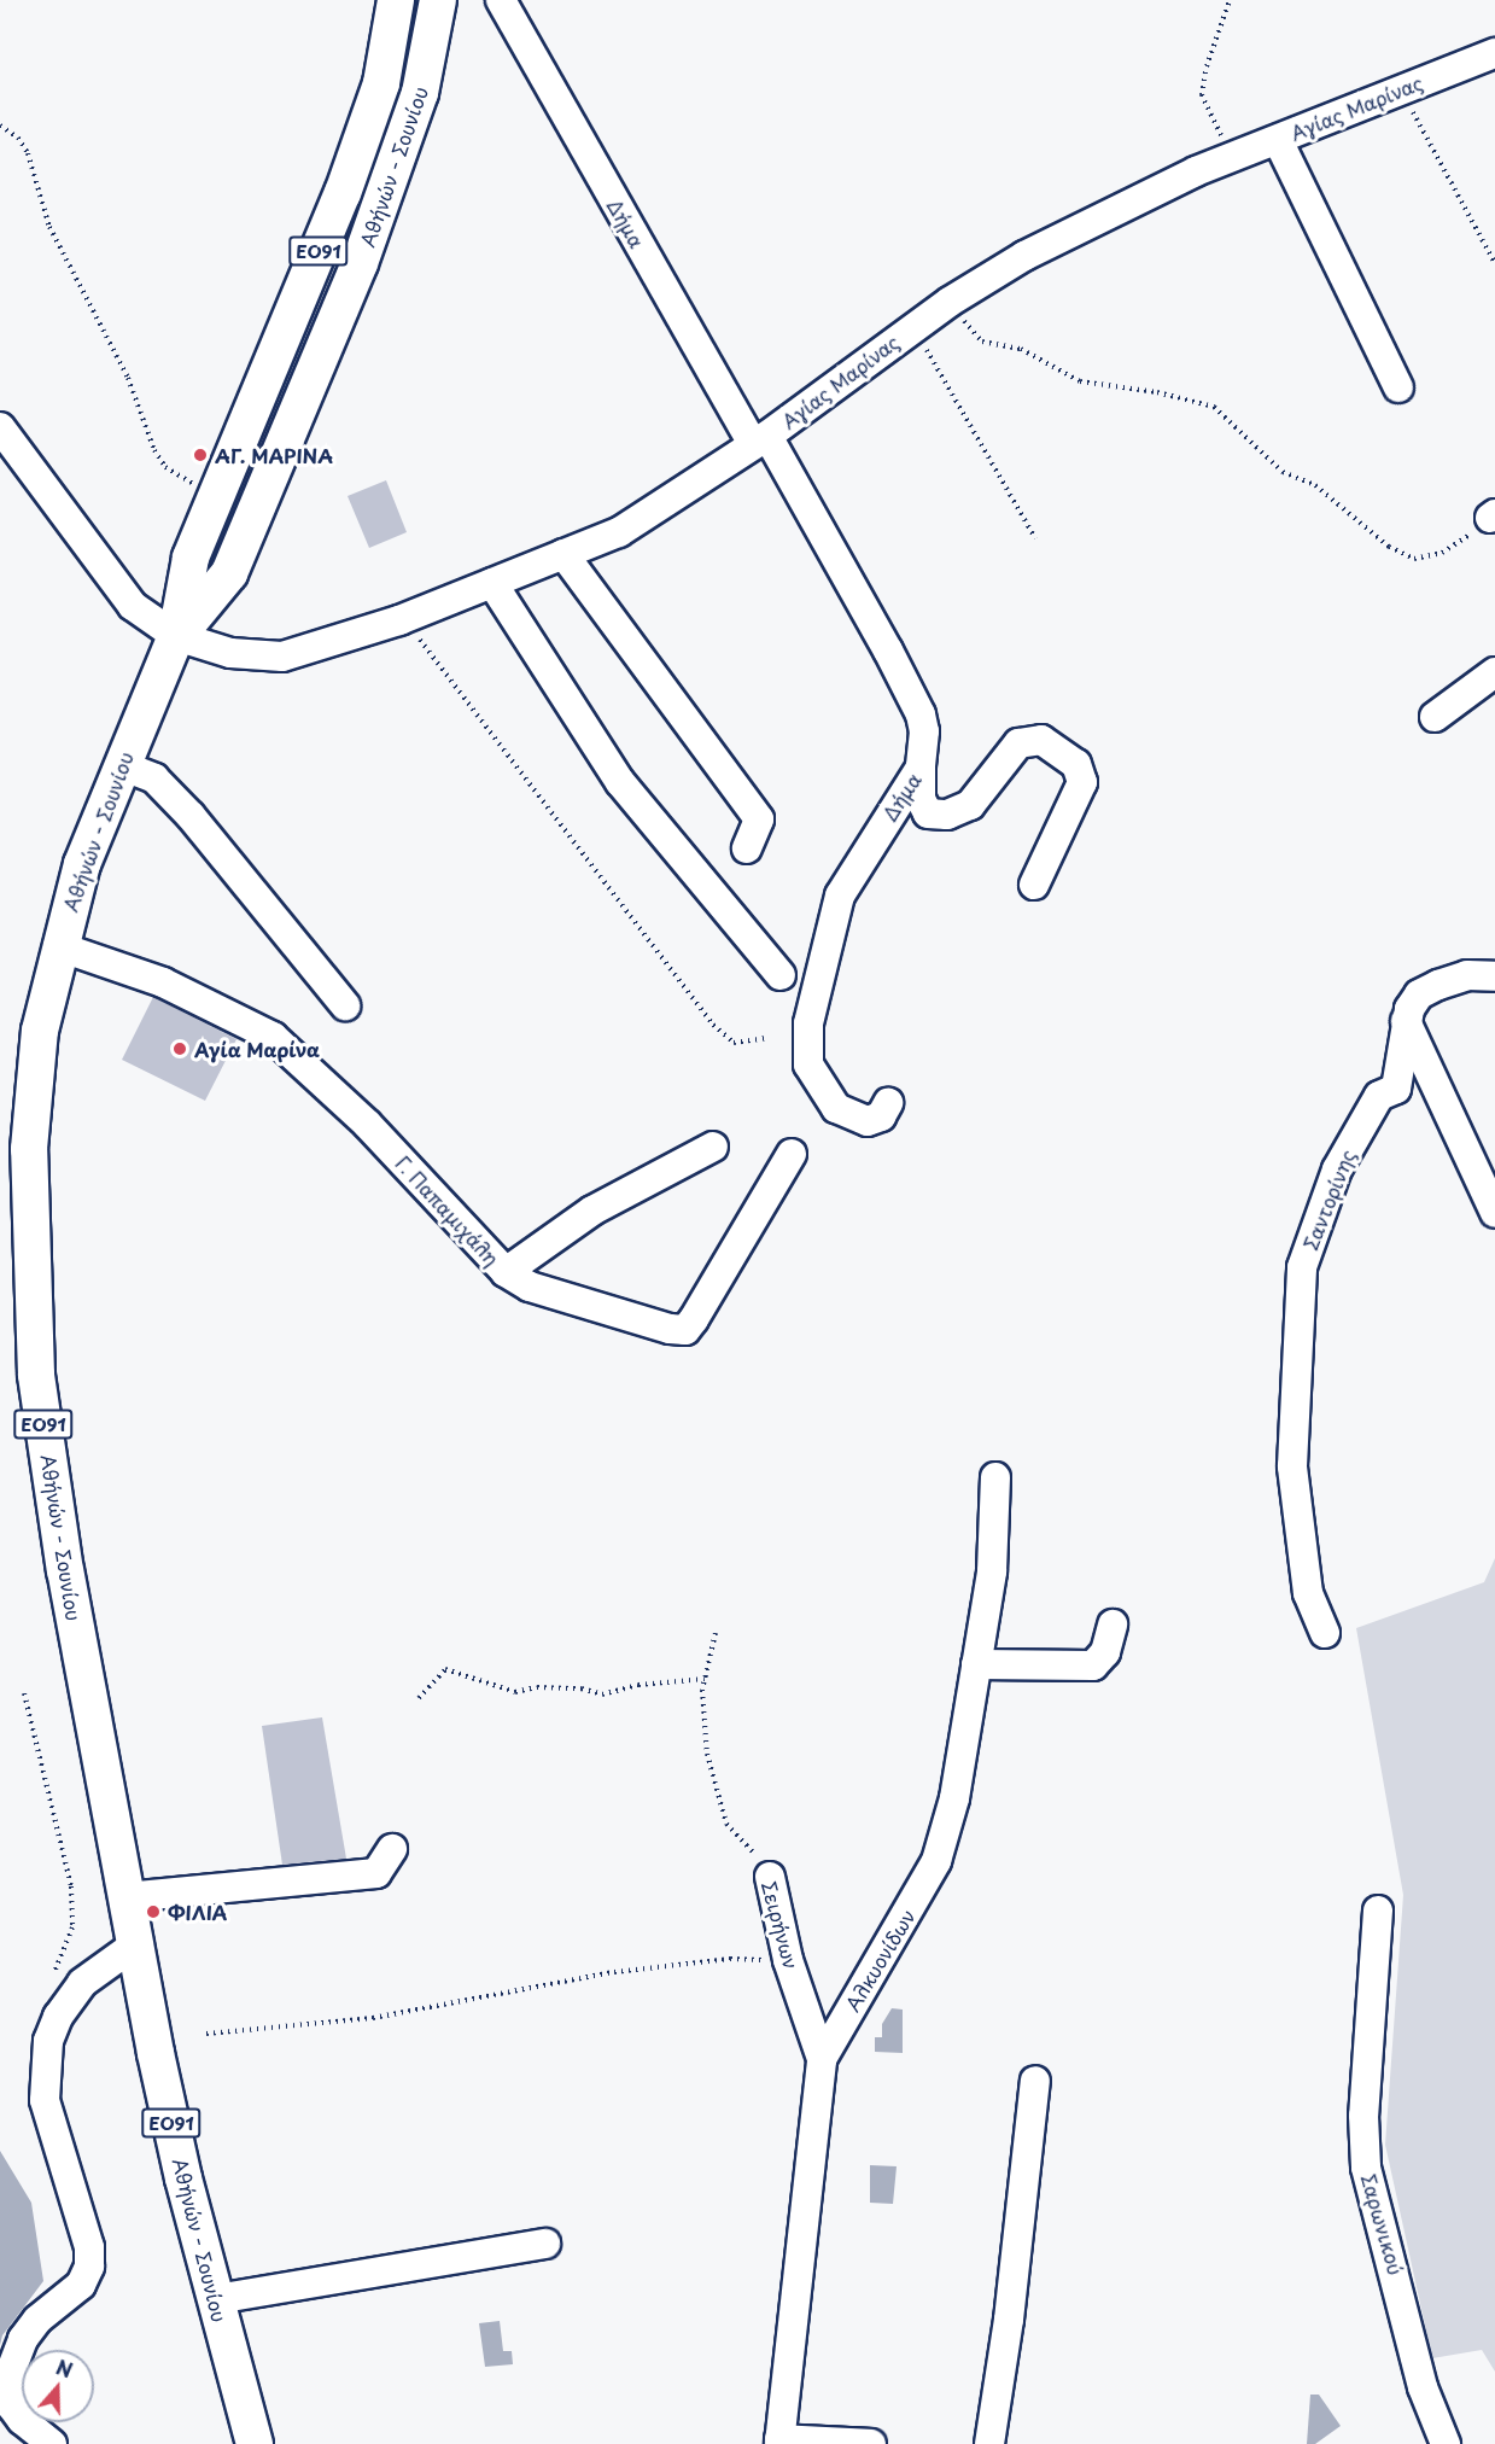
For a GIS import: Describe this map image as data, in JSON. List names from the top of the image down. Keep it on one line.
{"streets":{"main road":["Αθήνών - Σουνίου","ΕΟ91"],"street":["Αγίας Μαρίνας","Δήμα","Σαντορίνης","Γ. Παπαμιχάλη","Σειρήνων","Αλκυονίδων","Σαρωνικού"]},"crossings":[["Αγίας Μαρίνας","Αθήνών - Σουνίου"],["Αγίας Μαρίνας","Δήμα"],["Αθήνών - Σουνίου","Γ. Παπαμιχάλη"],["Σειρήνων","Αλκυονίδων"]],"places":["ΑΓ. ΜΑΡΙΝΑ","Αγία Μαρίνα","ΦΙΛΙΑ"],"north":"top"}
